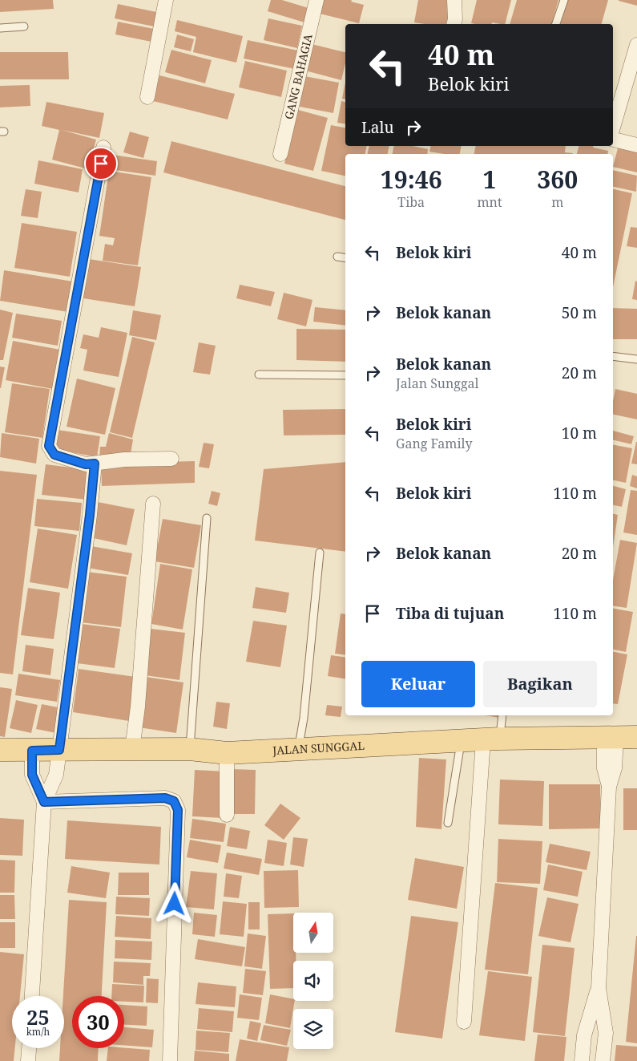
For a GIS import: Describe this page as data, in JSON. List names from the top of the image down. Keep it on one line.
{"streets":{"main road":["JALAN SUNGGAL"],"street":["GANG BAHAGIA"]},"north":"top","page":{"turn":["40 m","Belok kiri"],"then":"Lalu","eta":["19:46","Tiba","1","mnt","360","m"],"list":[{"name":"Belok kiri","value":"40 m"},{"name":"Belok kanan","value":"50 m"},{"name":"Belok kanan","note":"Jalan Sunggal","value":"20 m"},{"name":"Belok kiri","note":"Gang Family","value":"10 m"},{"name":"Belok kiri","value":"110 m"},{"name":"Belok kanan","value":"20 m"},{"name":"Tiba di tujuan","value":"110 m"}],"buttons":["Keluar","Bagikan"],"speed":"25 km/h","limit":"30"}}
